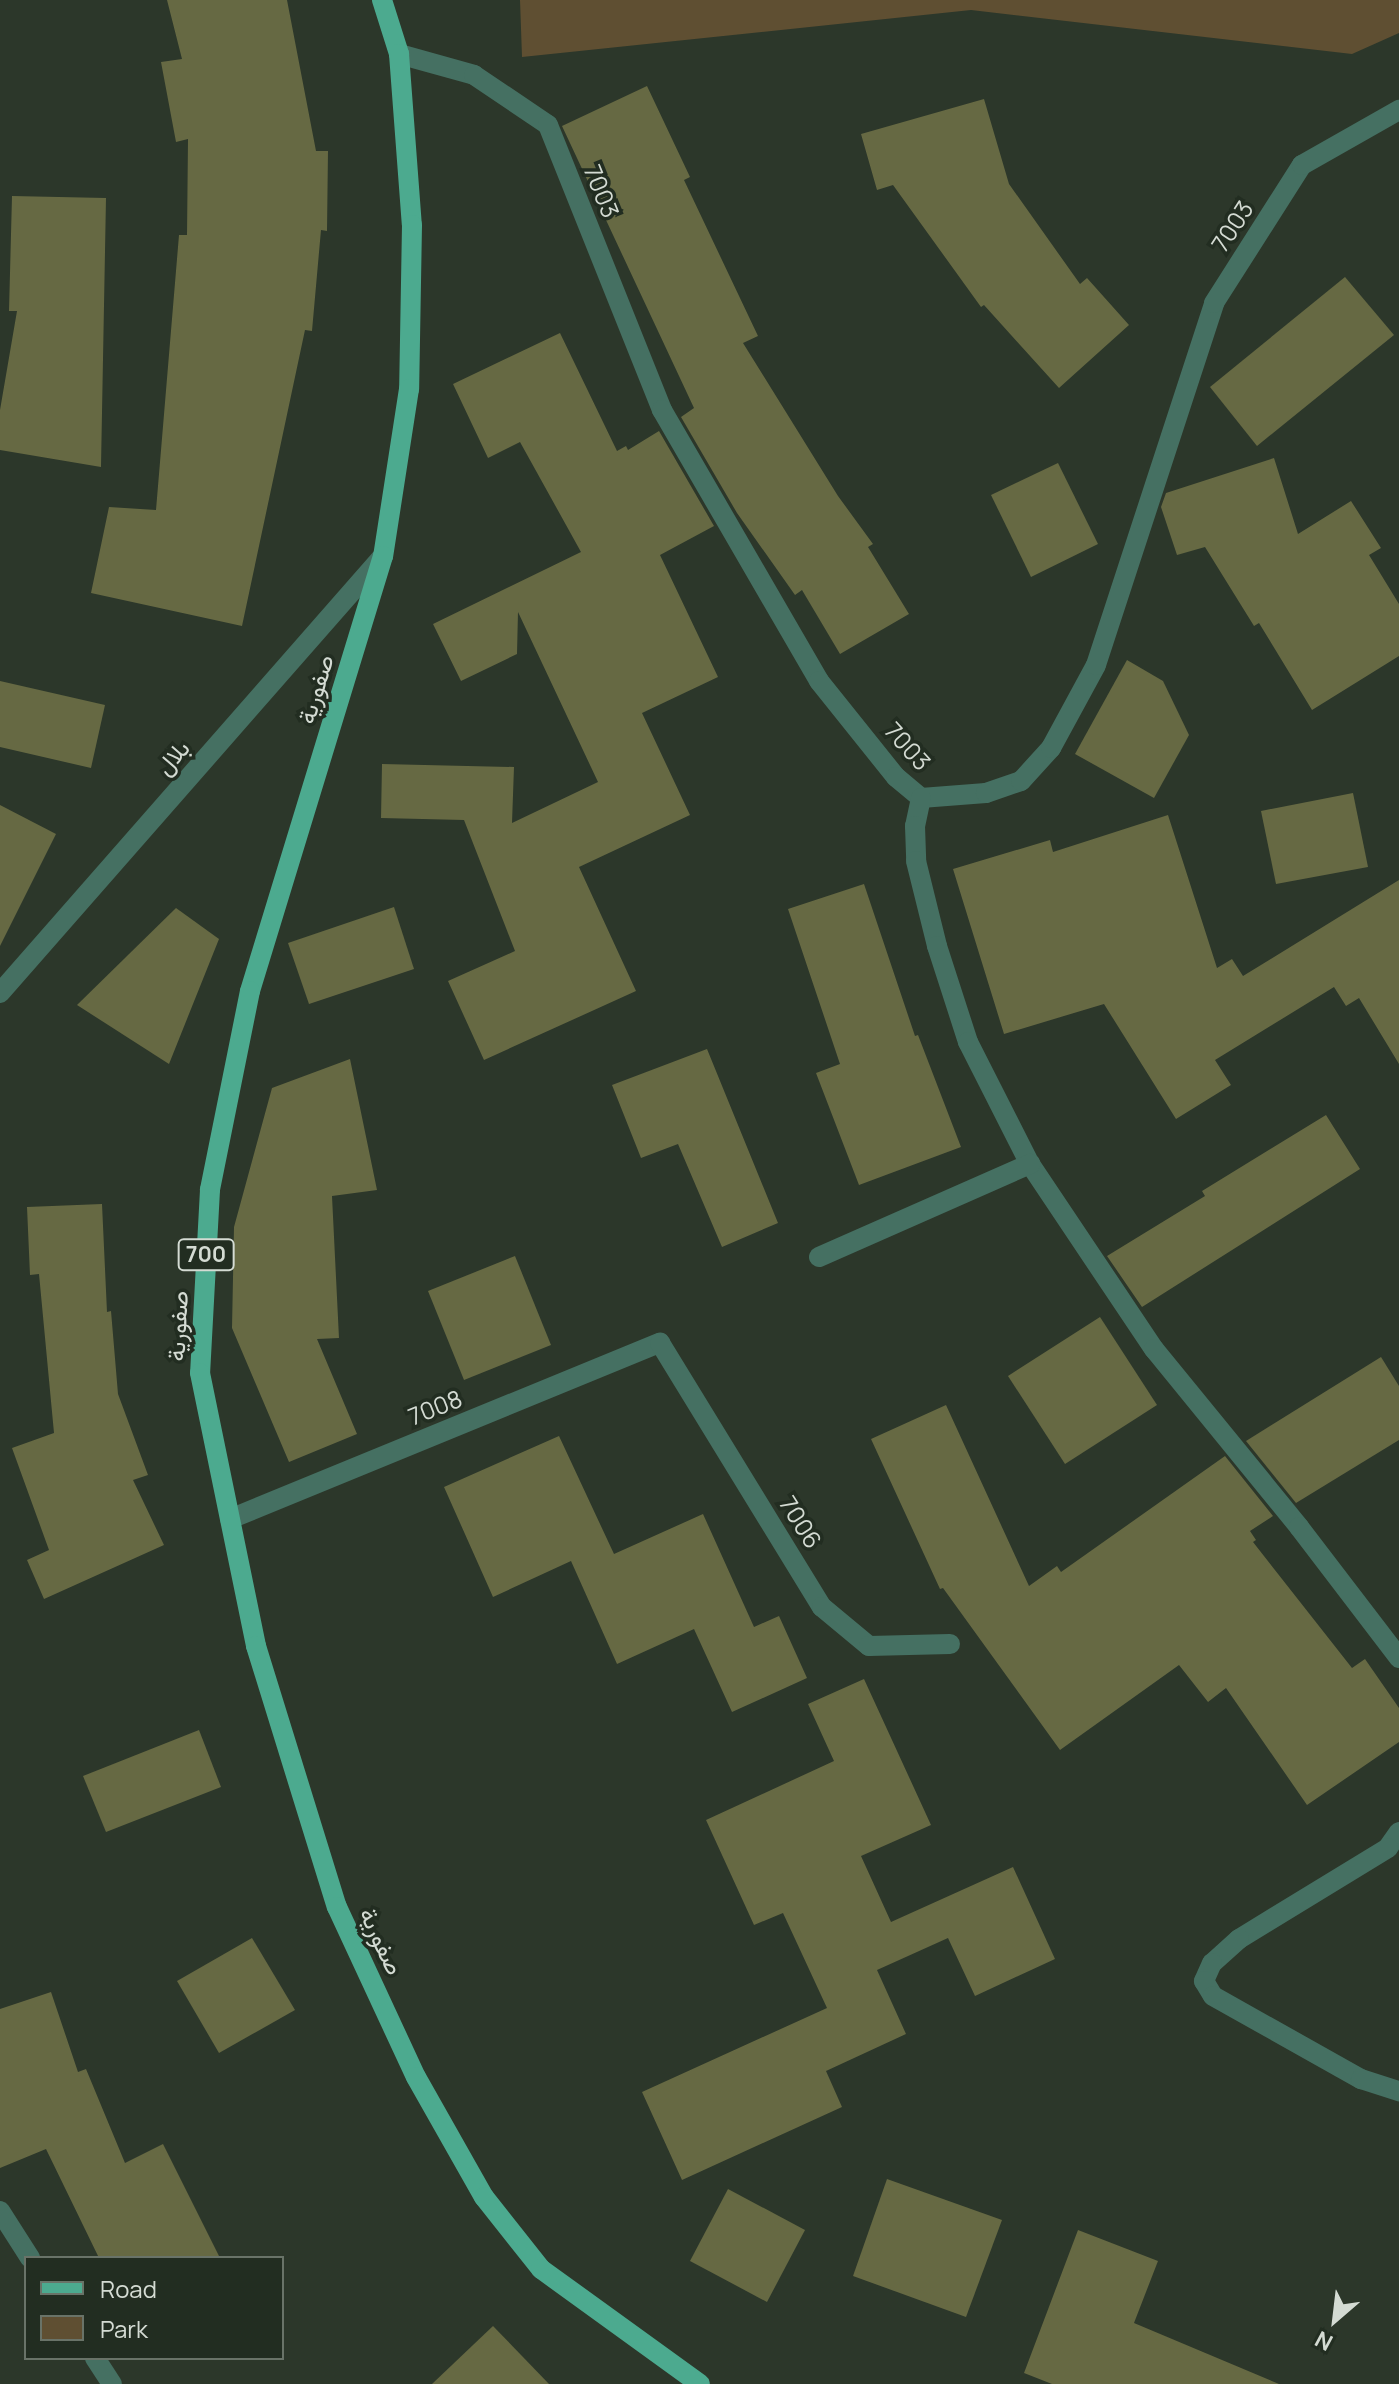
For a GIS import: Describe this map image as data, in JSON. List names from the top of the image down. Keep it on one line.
{"streets":{"main road":["صفورية","700"],"street":["7003","بلال","7008","7006"]},"crossings":[["7003","صفورية"],["صفورية","بلال"],["صفورية","7008"],["7008","7006"]],"legend":["Road","Park"],"north":"bottom left"}
